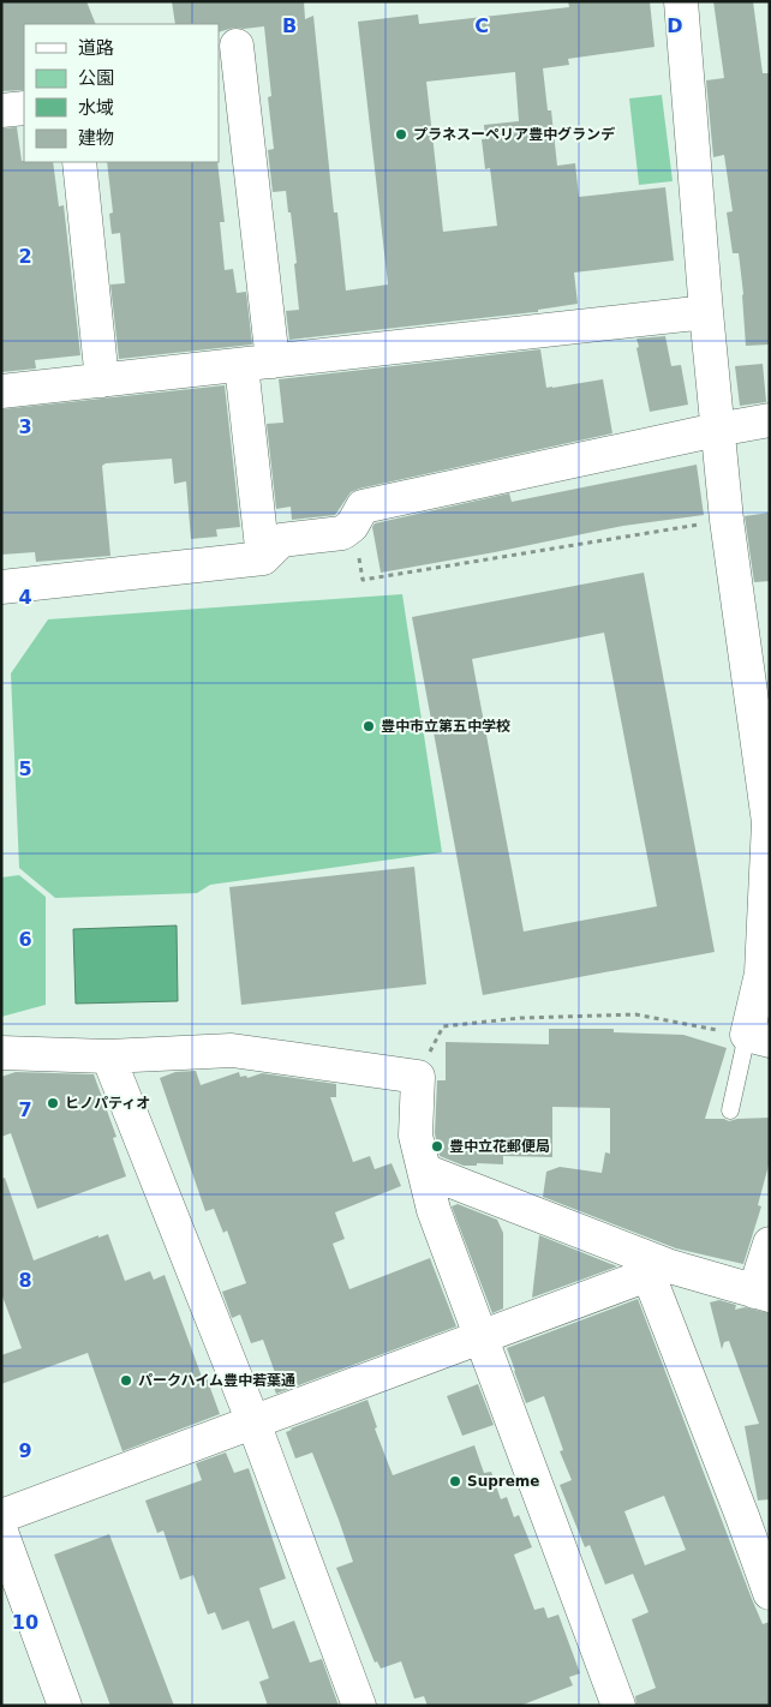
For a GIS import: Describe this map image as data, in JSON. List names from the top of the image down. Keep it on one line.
{"places":["プラネスーペリア豊中グランデ","豊中市立第五中学校","ヒノパティオ","豊中立花郵便局","パークハイム豊中若葉通","Supreme"],"legend":["道路","公園","水域","建物"],"grid":{"columns":["B","C","D"],"rows":["2","3","4","5","6","7","8","9","10"]}}
